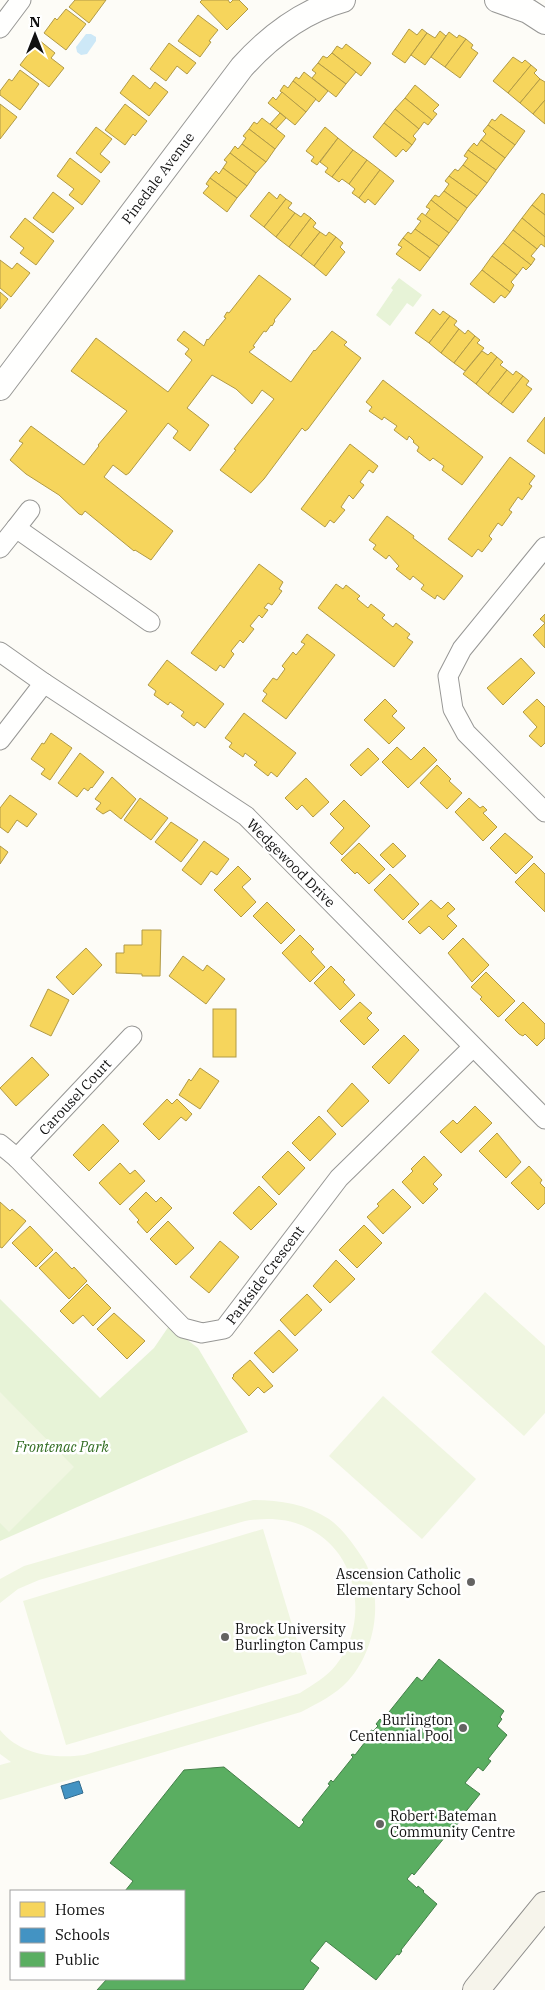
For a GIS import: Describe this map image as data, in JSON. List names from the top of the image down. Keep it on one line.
{"streets":{"street":["Pinedale Avenue","Wedgewood Drive","Carousel Court","Parkside Crescent"]},"crossings":[["Wedgewood Drive","Parkside Crescent"],["Carousel Court","Parkside Crescent"]],"parks":["Frontenac Park"],"places":["Ascension Catholic Elementary School","Brock University Burlington Campus","Burlington Centennial Pool","Robert Bateman Community Centre"],"legend":["Homes","Schools","Public"],"north":"top"}
